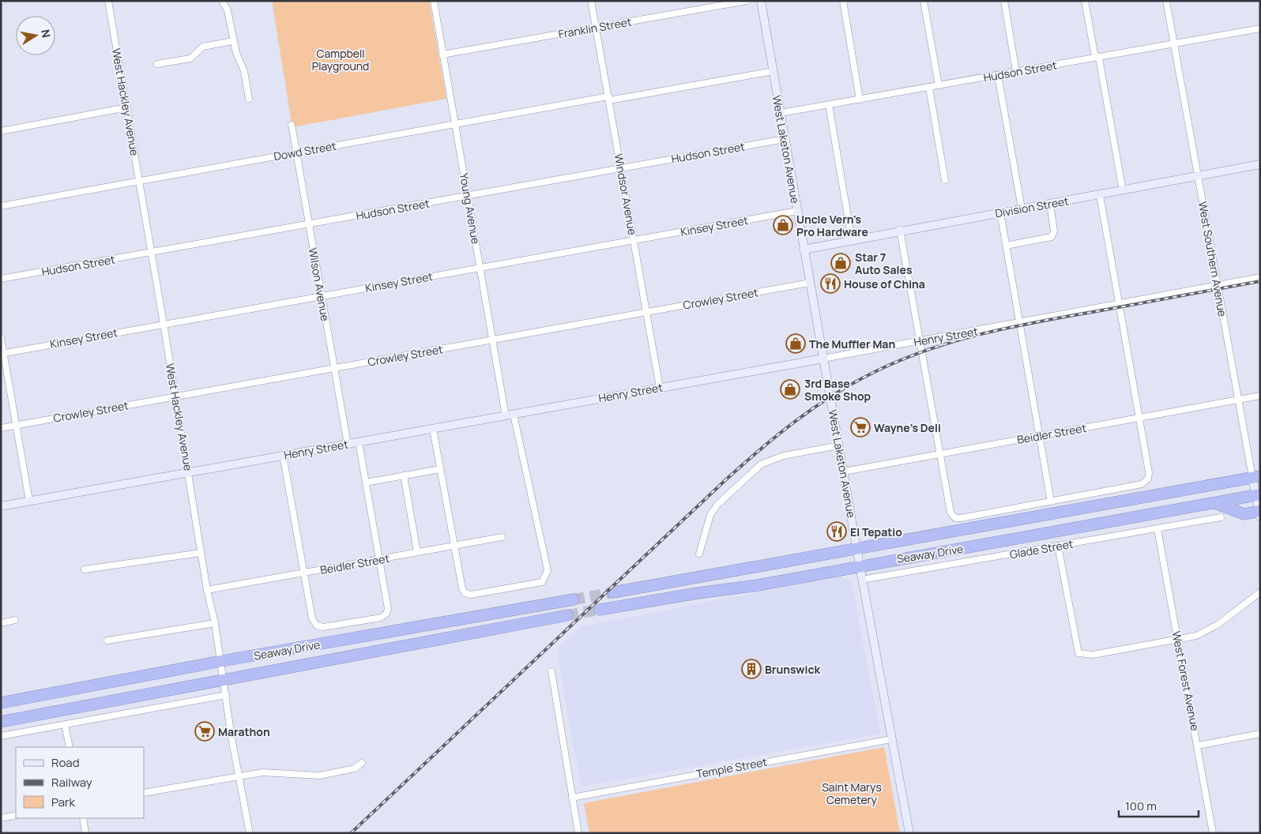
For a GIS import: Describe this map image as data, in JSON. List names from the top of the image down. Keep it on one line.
{"streets":{"highway":["Seaway Drive"],"main road":["West Laketon Avenue","Division Street","West Southern Avenue","Henry Street"],"street":["Franklin Street","Hudson Street","West Hackley Avenue","Dowd Street","Windsor Avenue","Young Avenue","Kinsey Street","Wilson Avenue","Crowley Street","Beidler Street","Glade Street","West Forest Avenue","Temple Street"]},"crossings":[["Franklin Street","Windsor Avenue"],["Franklin Street","Young Avenue"],["Hudson Street","West Hackley Avenue"],["Hudson Street","West Laketon Avenue"],["Hudson Street","Windsor Avenue"],["Hudson Street","Young Avenue"],["Hudson Street","West Southern Avenue"],["Hudson Street","Wilson Avenue"],["West Hackley Avenue","Dowd Street"],["West Hackley Avenue","Kinsey Street"],["West Hackley Avenue","Crowley Street"],["West Hackley Avenue","Henry Street"],["West Hackley Avenue","Beidler Street"],["West Hackley Avenue","Seaway Drive"],["West Laketon Avenue","Dowd Street"],["West Laketon Avenue","Division Street"],["West Laketon Avenue","Kinsey Street"],["West Laketon Avenue","Crowley Street"],["West Laketon Avenue","Henry Street"],["West Laketon Avenue","Beidler Street"],["West Laketon Avenue","Glade Street"],["West Laketon Avenue","Seaway Drive"],["West Laketon Avenue","Temple Street"],["Dowd Street","Windsor Avenue"],["Dowd Street","Young Avenue"],["Dowd Street","Wilson Avenue"],["Windsor Avenue","Kinsey Street"],["Windsor Avenue","Crowley Street"],["Windsor Avenue","Henry Street"],["Division Street","West Southern Avenue"],["Young Avenue","Kinsey Street"],["Young Avenue","Crowley Street"],["Young Avenue","Henry Street"],["Young Avenue","Beidler Street"],["Kinsey Street","Wilson Avenue"],["West Southern Avenue","Henry Street"],["West Southern Avenue","Beidler Street"],["West Southern Avenue","Seaway Drive"],["Wilson Avenue","Crowley Street"],["Wilson Avenue","Henry Street"],["Glade Street","West Forest Avenue"]],"parks":["Campbell Playground","Saint Marys Cemetery"],"places":{"shop":["Uncle Vern's Pro Hardware","Star 7 Auto Sales","The Muffler Man","3rd Base Smoke Shop"],"restaurant":["House of China","El Tepatio"],"supermarket":["Wayne's Deli","Marathon"],"building":["Brunswick"]},"legend":["Road","Railway","Park"],"scale_bar":"100 m","north":"right"}
